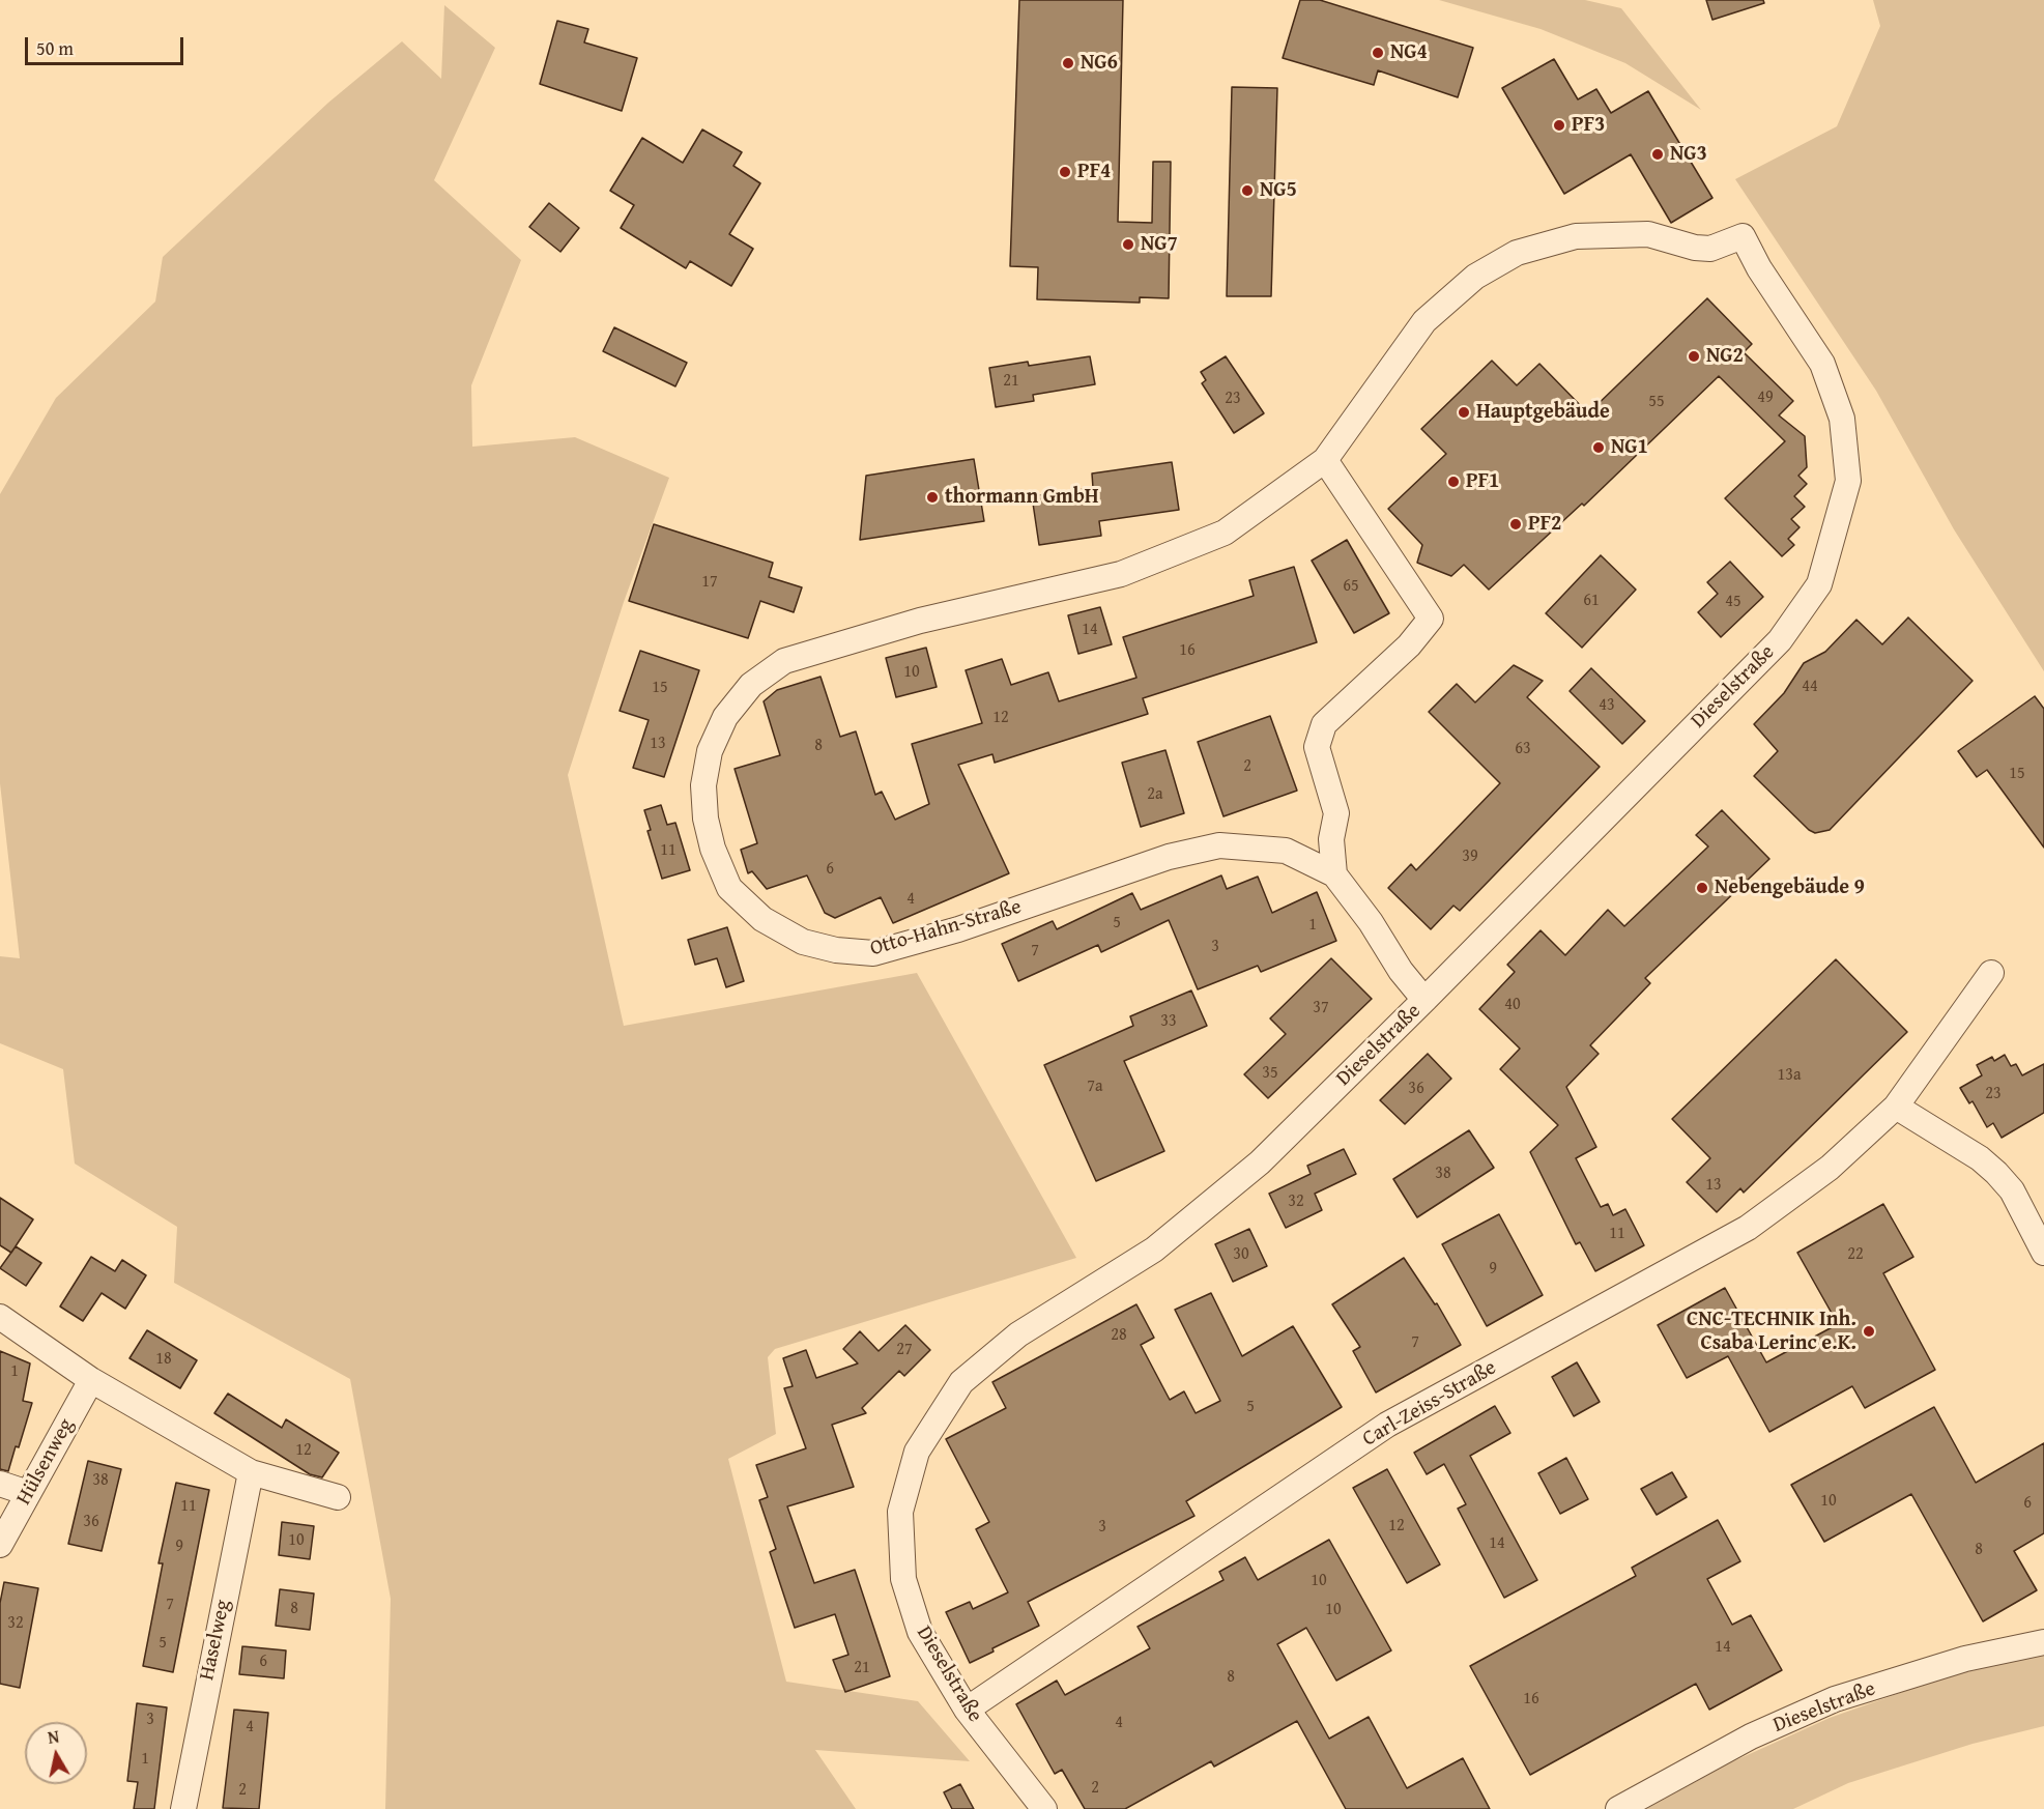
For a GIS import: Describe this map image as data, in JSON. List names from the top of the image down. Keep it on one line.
{"streets":{"street":["Dieselstraße","Otto-Hahn-Straße","Carl-Zeiss-Straße","Hülsenweg","Haselweg"]},"crossings":[["Dieselstraße","Otto-Hahn-Straße"],["Dieselstraße","Carl-Zeiss-Straße"]],"places":["NG4","NG6","PF3","NG3","PF4","NG5","NG7","NG2","Hauptgebäude","NG1","PF1","thormann GmbH","PF2","Nebengebäude 9","CNC-TECHNIK Inh. Csaba Lerinc e.K."],"house_numbers":["21","49","23","55","17","65","61","45","14","16","10","44","15","43","12","13","8","63","2","15","2a","11","39","6","4","5","1","3","7","40","37","33","35","13a","7a","36","23","38","13","32","11","30","22","9","28","7","27","18","1","5","12","38","10","6","11","36","12","3","10","14","9","8","10","7","8","10","32","5","14","6","21","8","16","3","4","4","1","2","2"],"scale_bar":"50 m","north":"top"}
